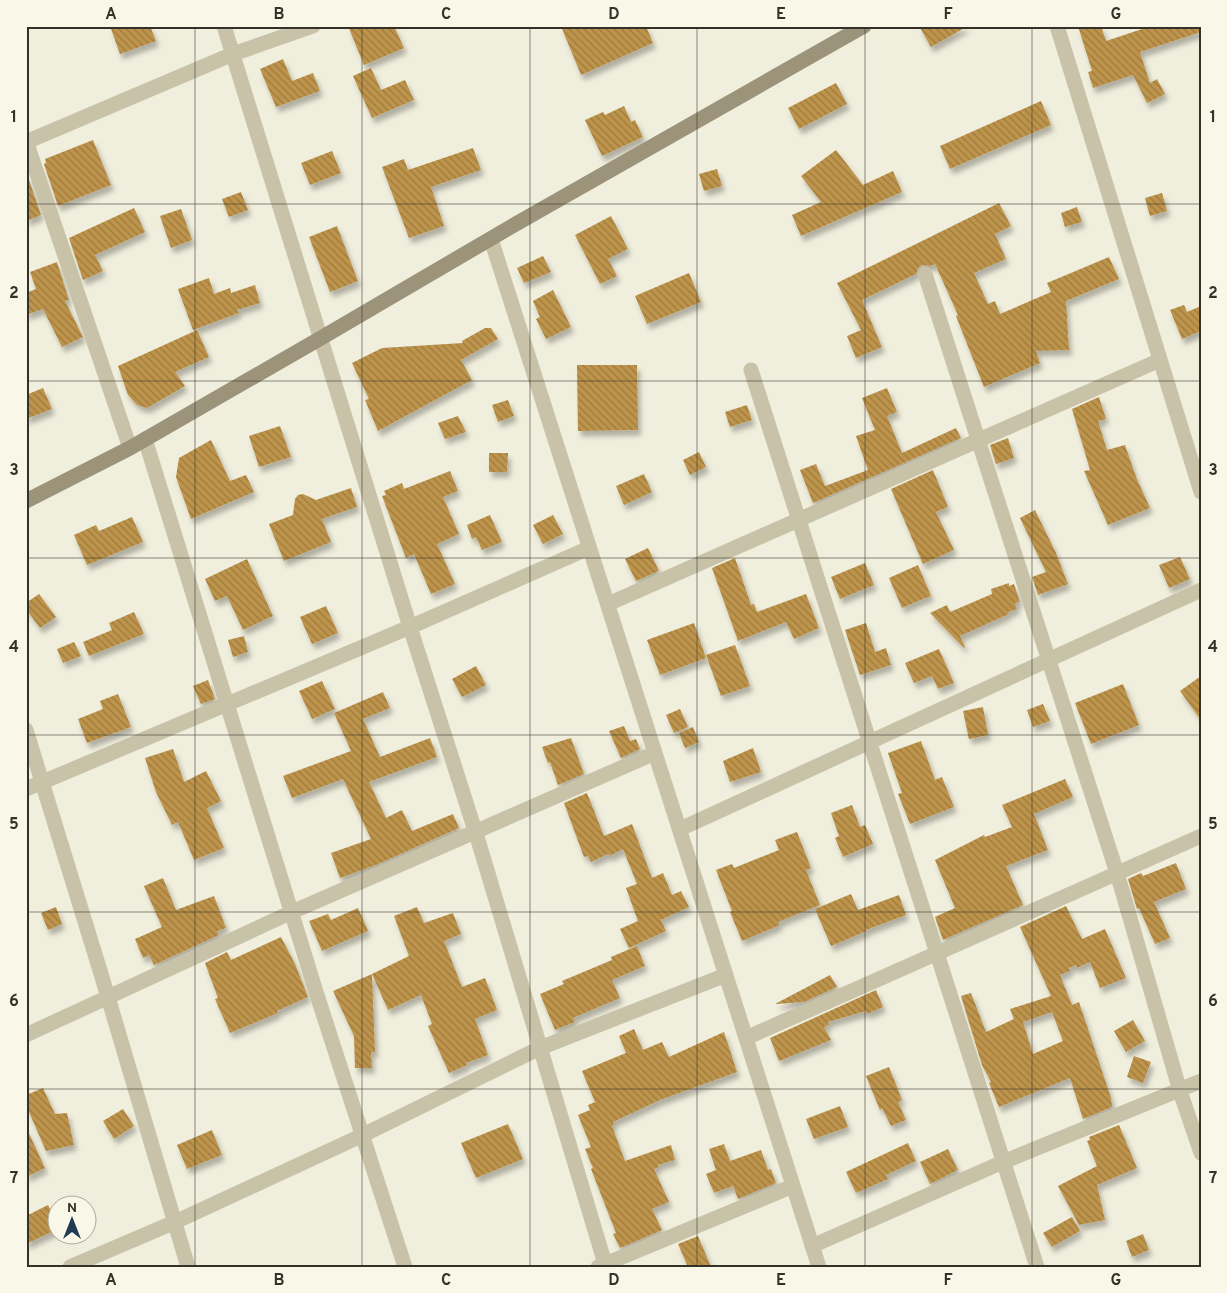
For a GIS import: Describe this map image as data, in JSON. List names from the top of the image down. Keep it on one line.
{"north":"top","grid":{"columns":["A","B","C","D","E","F","G"],"rows":["1","2","3","4","5","6","7"]}}
